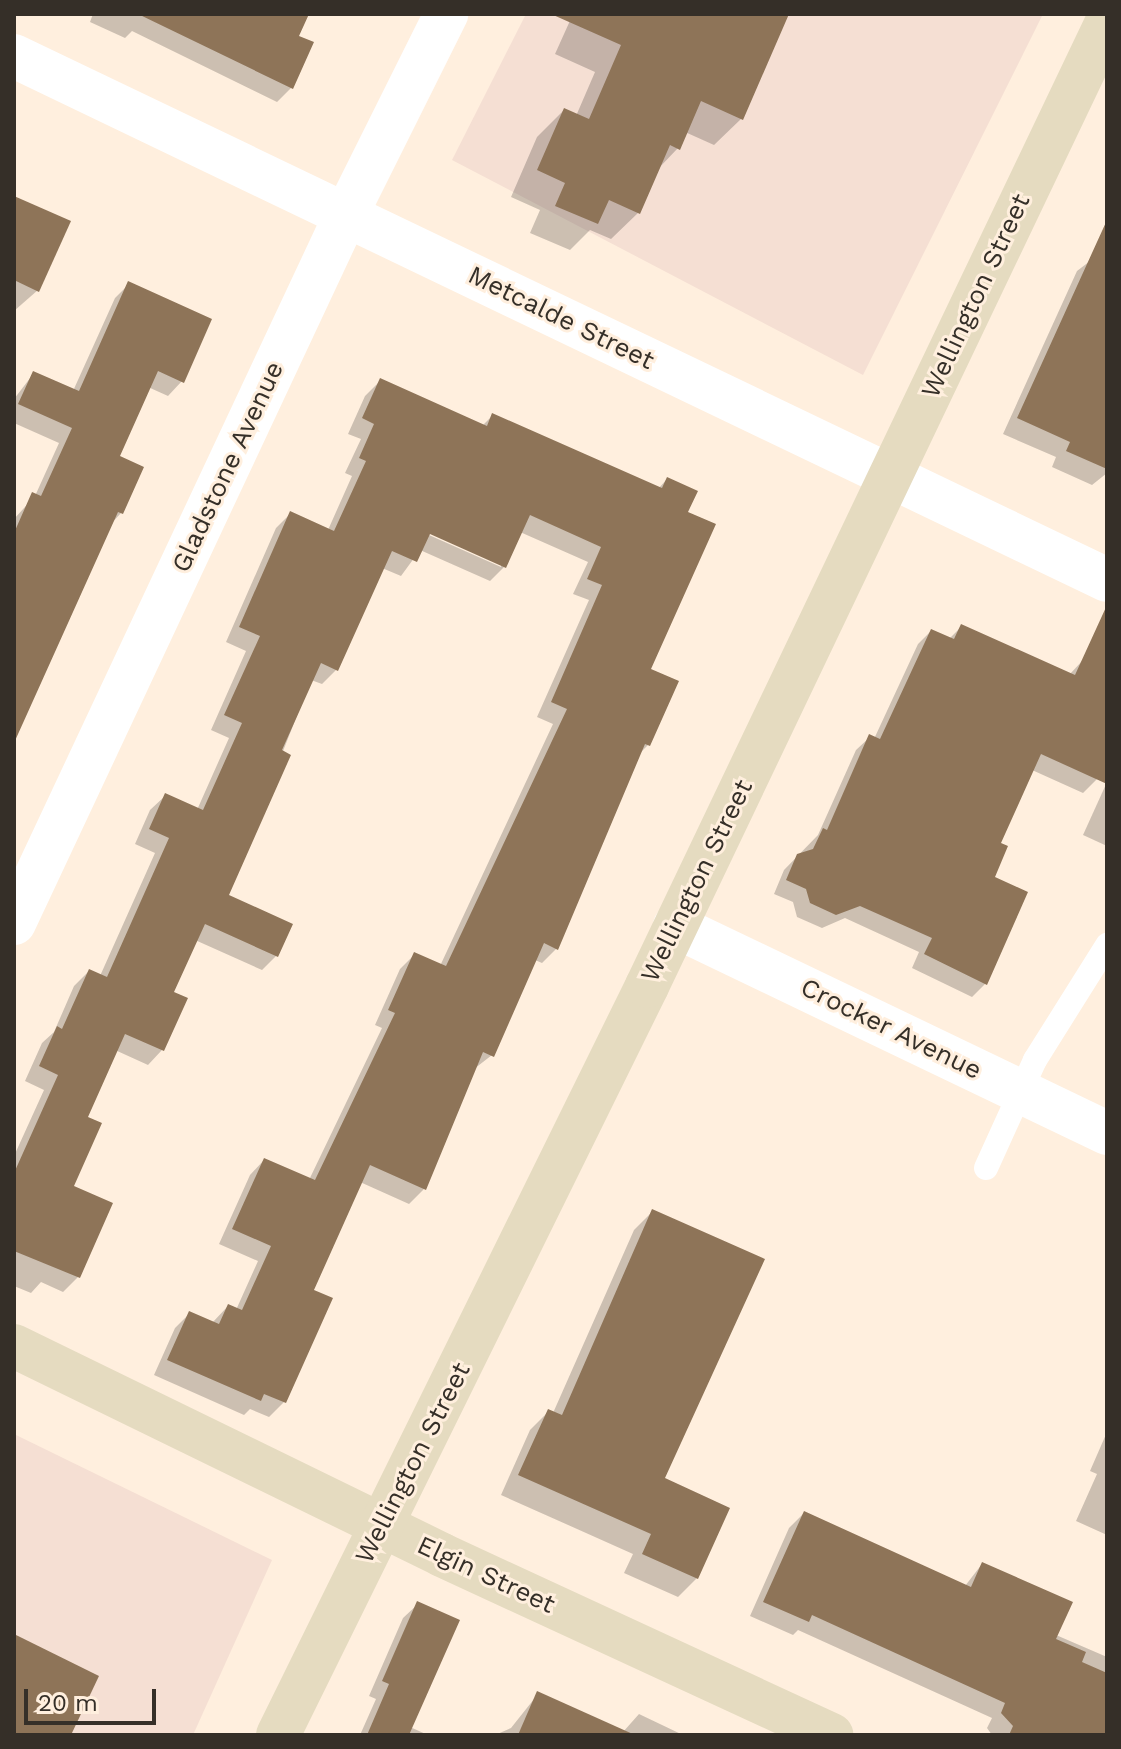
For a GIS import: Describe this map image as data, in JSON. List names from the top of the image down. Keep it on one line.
{"streets":{"street":["Wellington Street","Metcalde Street","Gladstone Avenue","Crocker Avenue","Elgin Street"]},"crossings":[["Wellington Street","Metcalde Street"],["Wellington Street","Crocker Avenue"],["Wellington Street","Elgin Street"],["Metcalde Street","Gladstone Avenue"]],"scale_bar":"20 m"}
